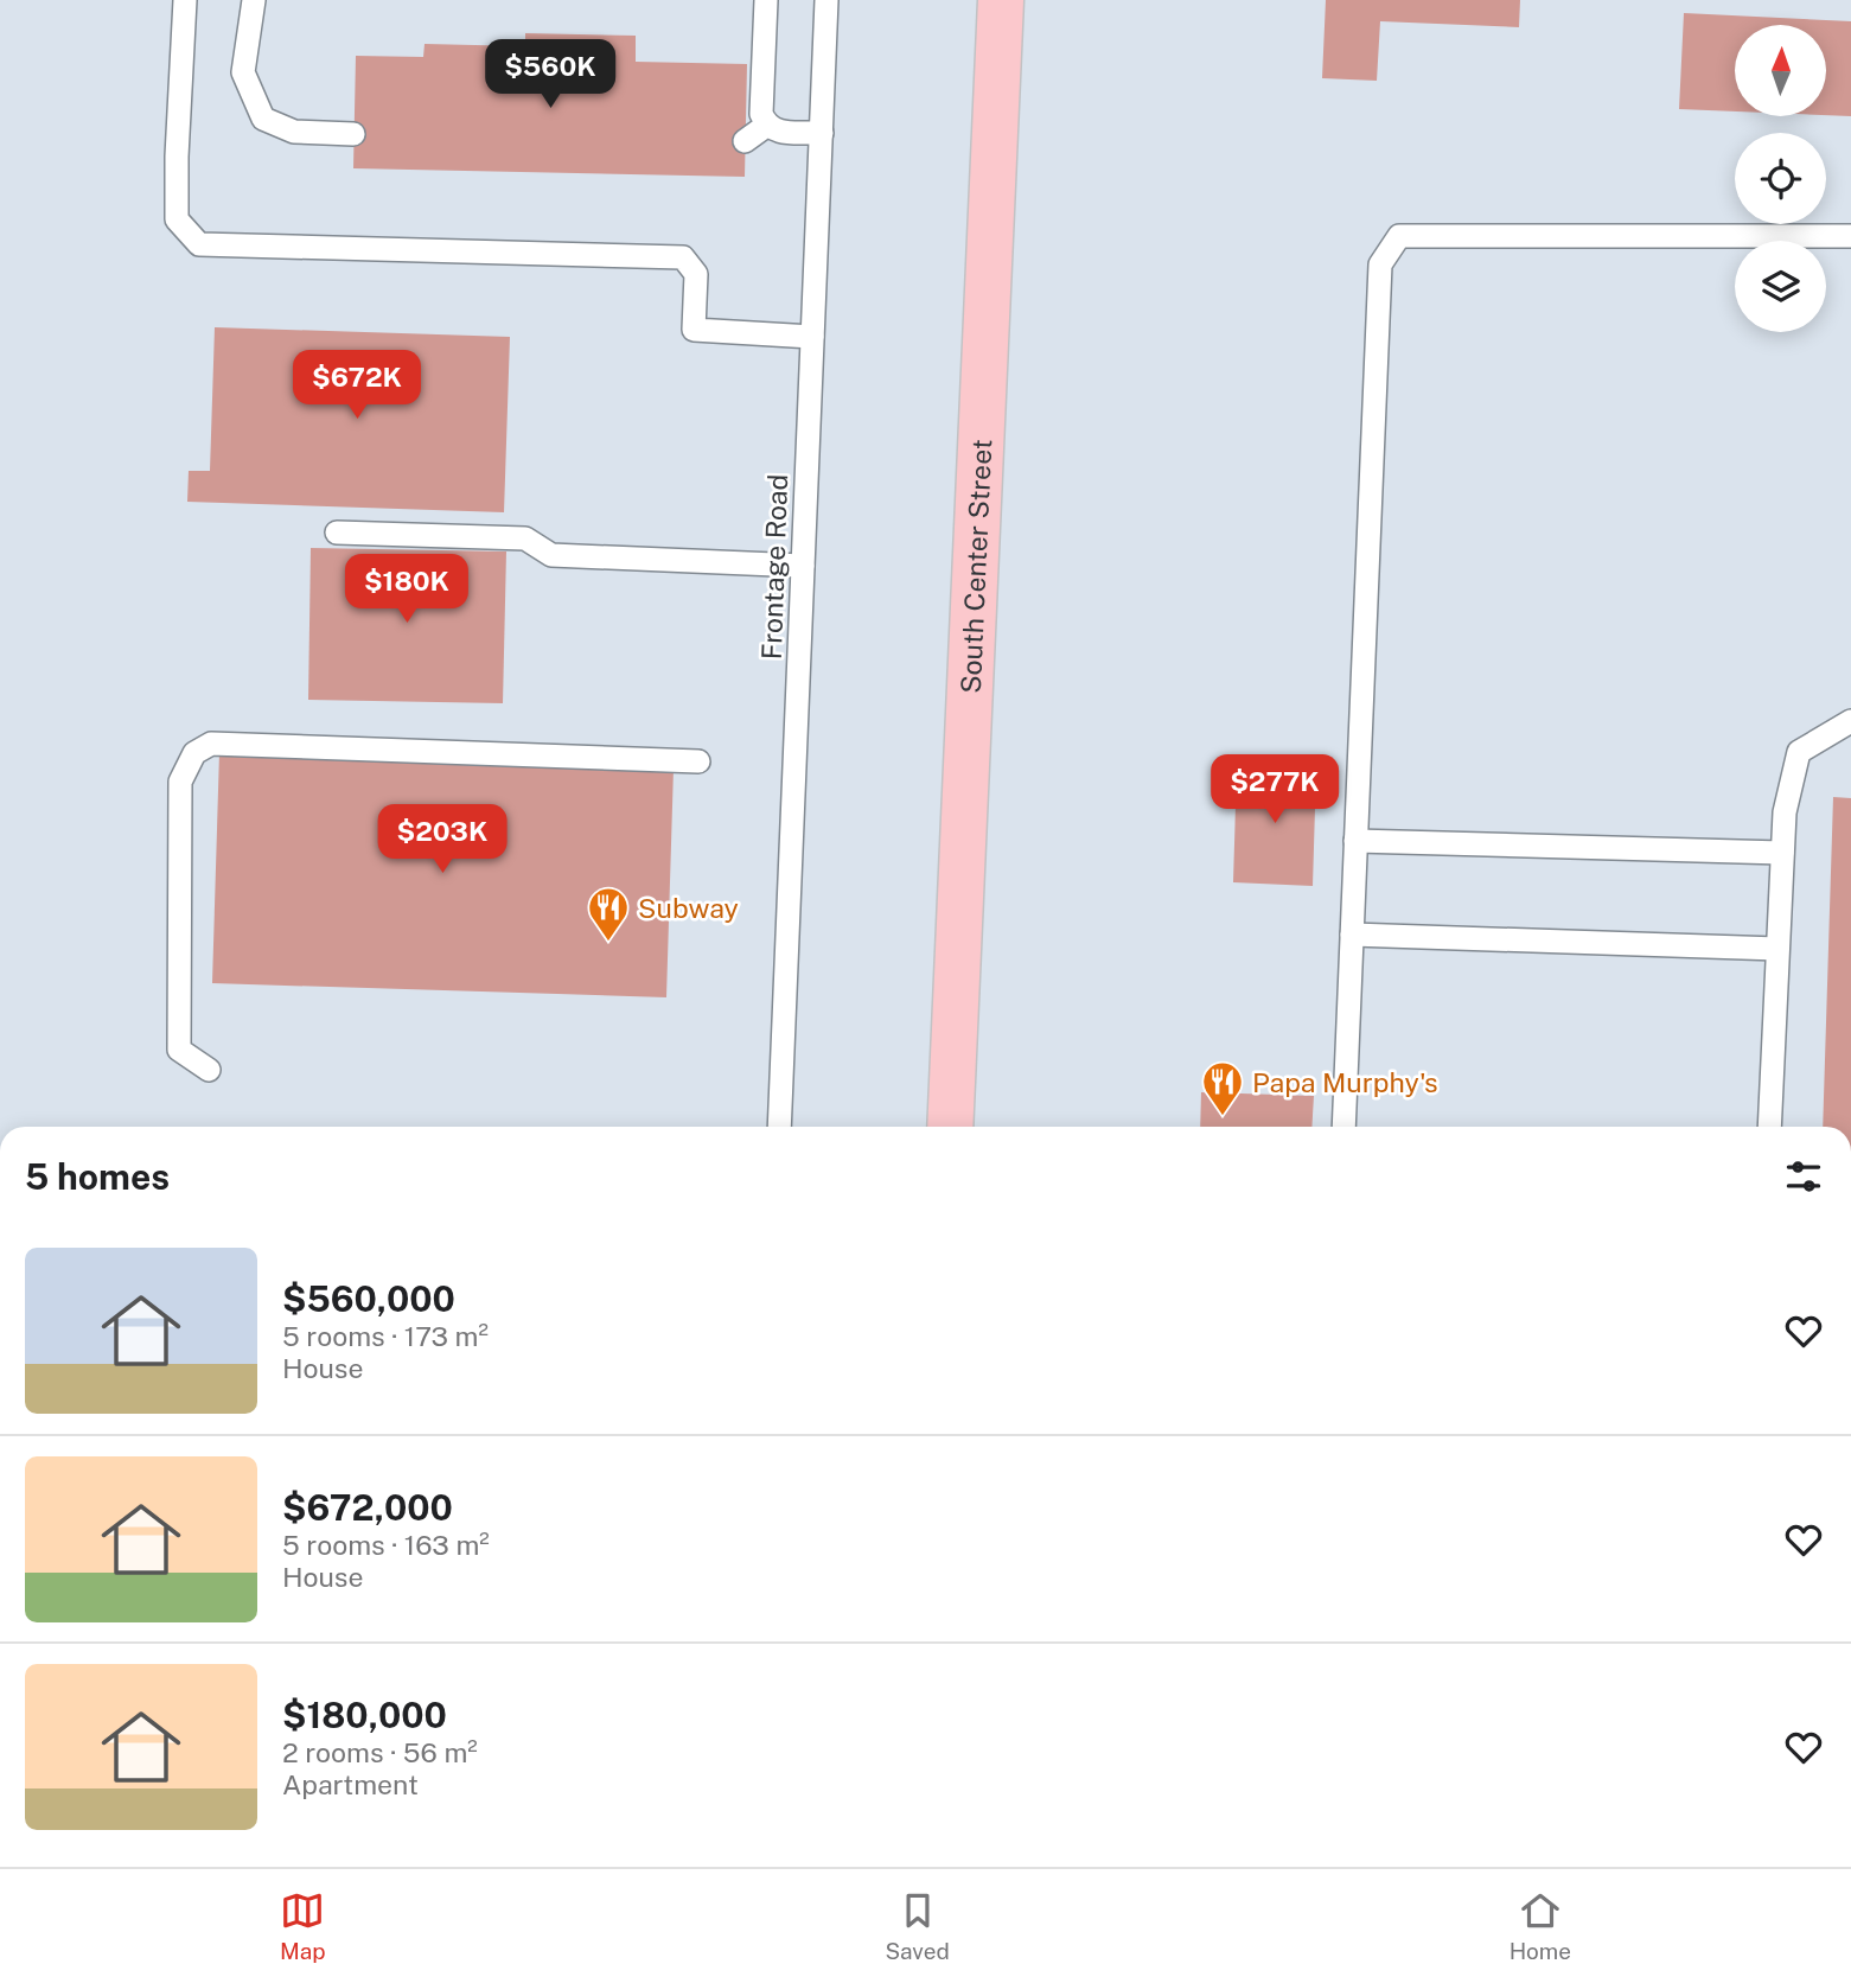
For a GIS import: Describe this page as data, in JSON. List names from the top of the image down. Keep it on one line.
{"streets":{"main road":["South Center Street"],"lane":["Frontage Road"]},"places":{"restaurant":["Subway","Papa Murphy's"]},"north":"top","page":{"price":["$560K","$672K","$180K","$277K","$203K"],"heading":"5 homes","list":[{"name":"$560,000","note":"5 rooms · 173 m² · House"},{"name":"$672,000","note":"5 rooms · 163 m² · House"},{"name":"$180,000","note":"2 rooms · 56 m² · Apartment"}],"tabs":["Map","Saved","Home"]}}
